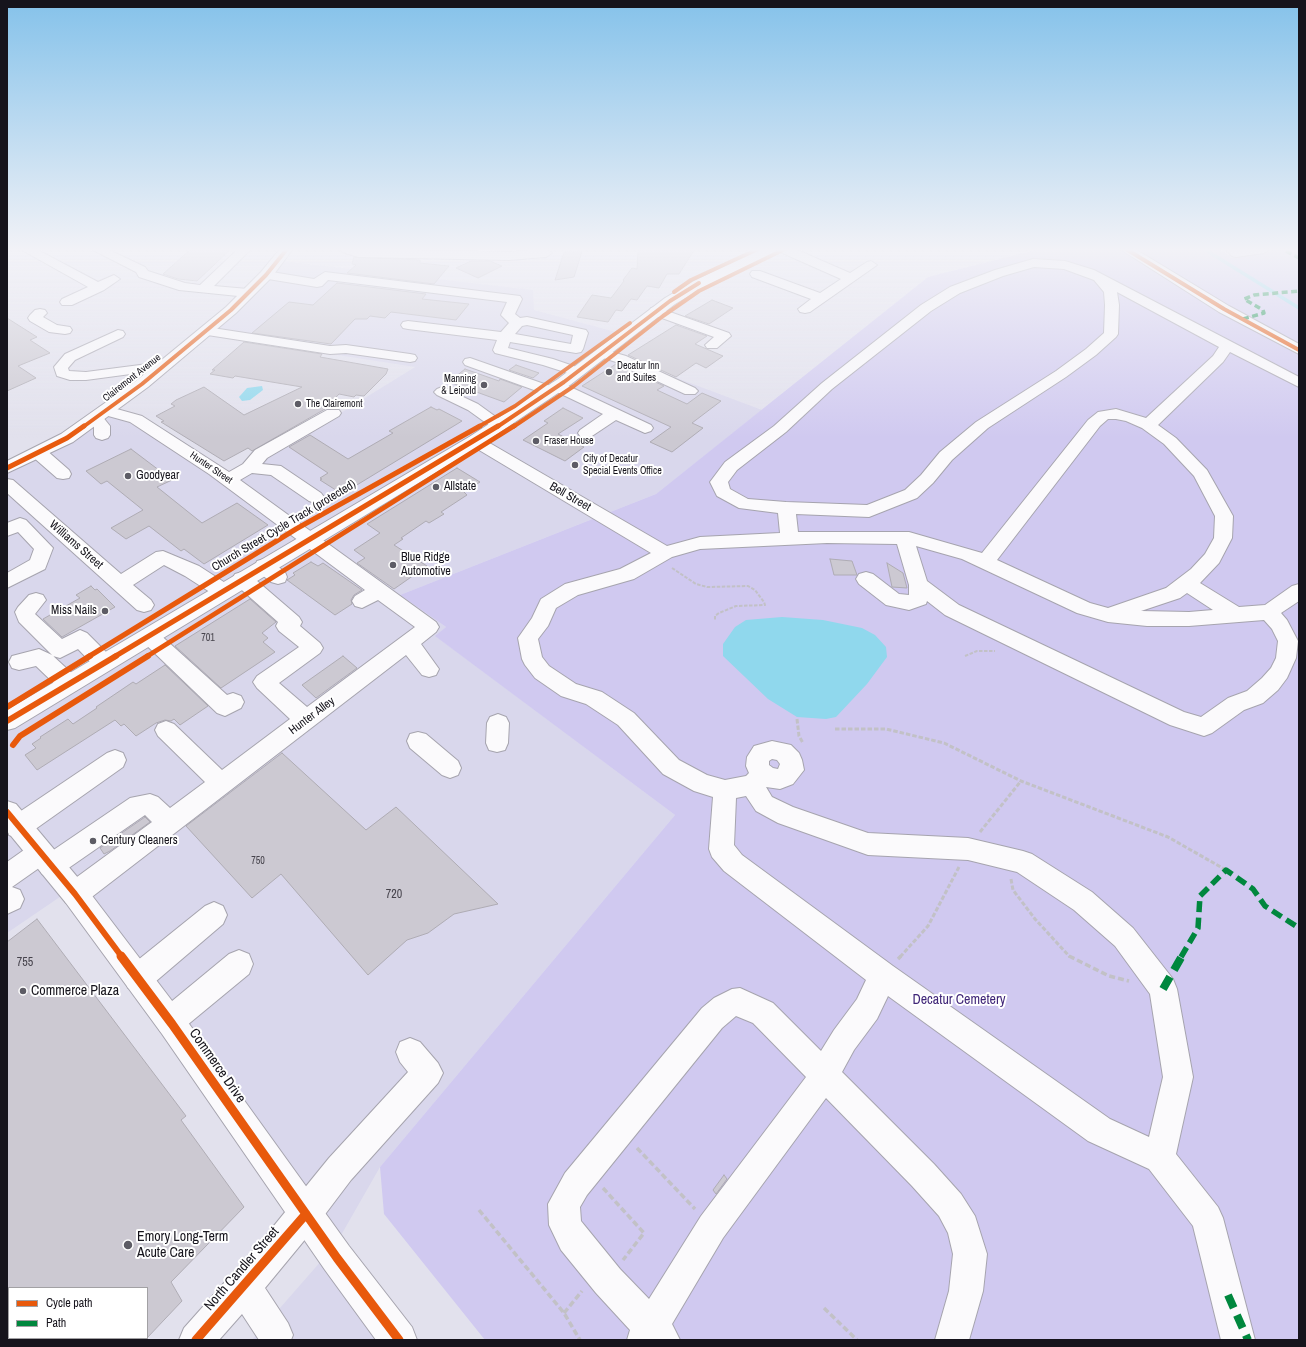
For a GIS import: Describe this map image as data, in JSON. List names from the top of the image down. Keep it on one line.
{"streets":{"main road":["Clairemont Avenue","Commerce Drive"],"street":["Hunter Street","Bell Street","Williams Street","Hunter Alley","North Candler Street"],"cycle path":["Church Street Cycle Track (protected)"]},"crossings":[["Clairemont Avenue","Hunter Street"],["Hunter Street","Hunter Alley"],["Hunter Alley","Commerce Drive"],["Commerce Drive","North Candler Street"]],"parks":["Decatur Cemetery"],"places":["Decatur Inn and Suites","Manning & Leipold","The Clairemont","Fraser House","City of Decatur Special Events Office","Goodyear","Allstate","Blue Ridge Automotive","Miss Nails","Century Cleaners","Commerce Plaza","Emory Long-Term Acute Care"],"house_numbers":["701","750","720","755"],"legend":["Cycle path","Path"]}
